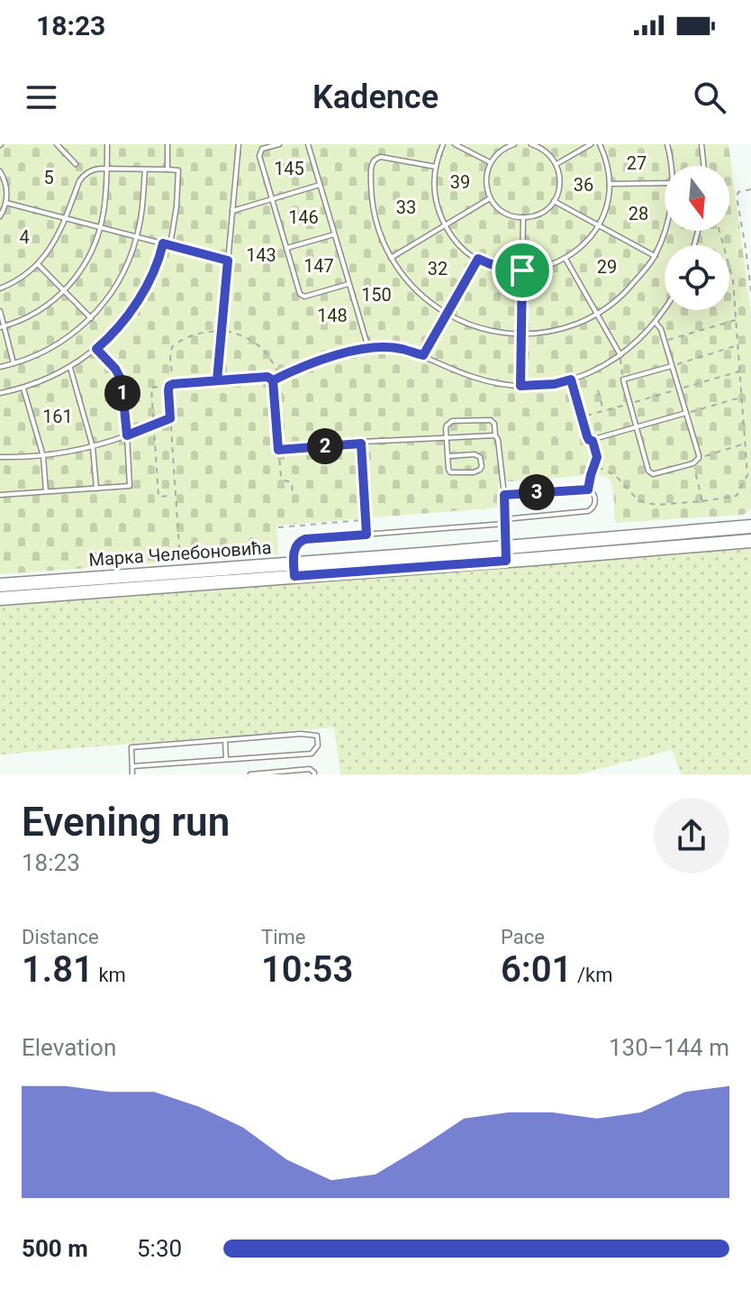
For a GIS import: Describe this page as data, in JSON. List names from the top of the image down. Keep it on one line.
{"streets":{"main road":["Марка Челебоновића"]},"parks":["27","145","5","39","36","33","28","146","4","143","147","29","32","150","148","161"],"north":"bottom","page":{"status":"18:23","header":"Kadence","pins":["1","2","3"],"heading":["Evening run","18:23"],"stats":[["Distance","1.81 km"],["Time","10:53"],["Pace","6:01 /km"]],"chart":["Elevation","130–144 m"],"list":[{"name":"500 m","note":"5:30"}]}}
